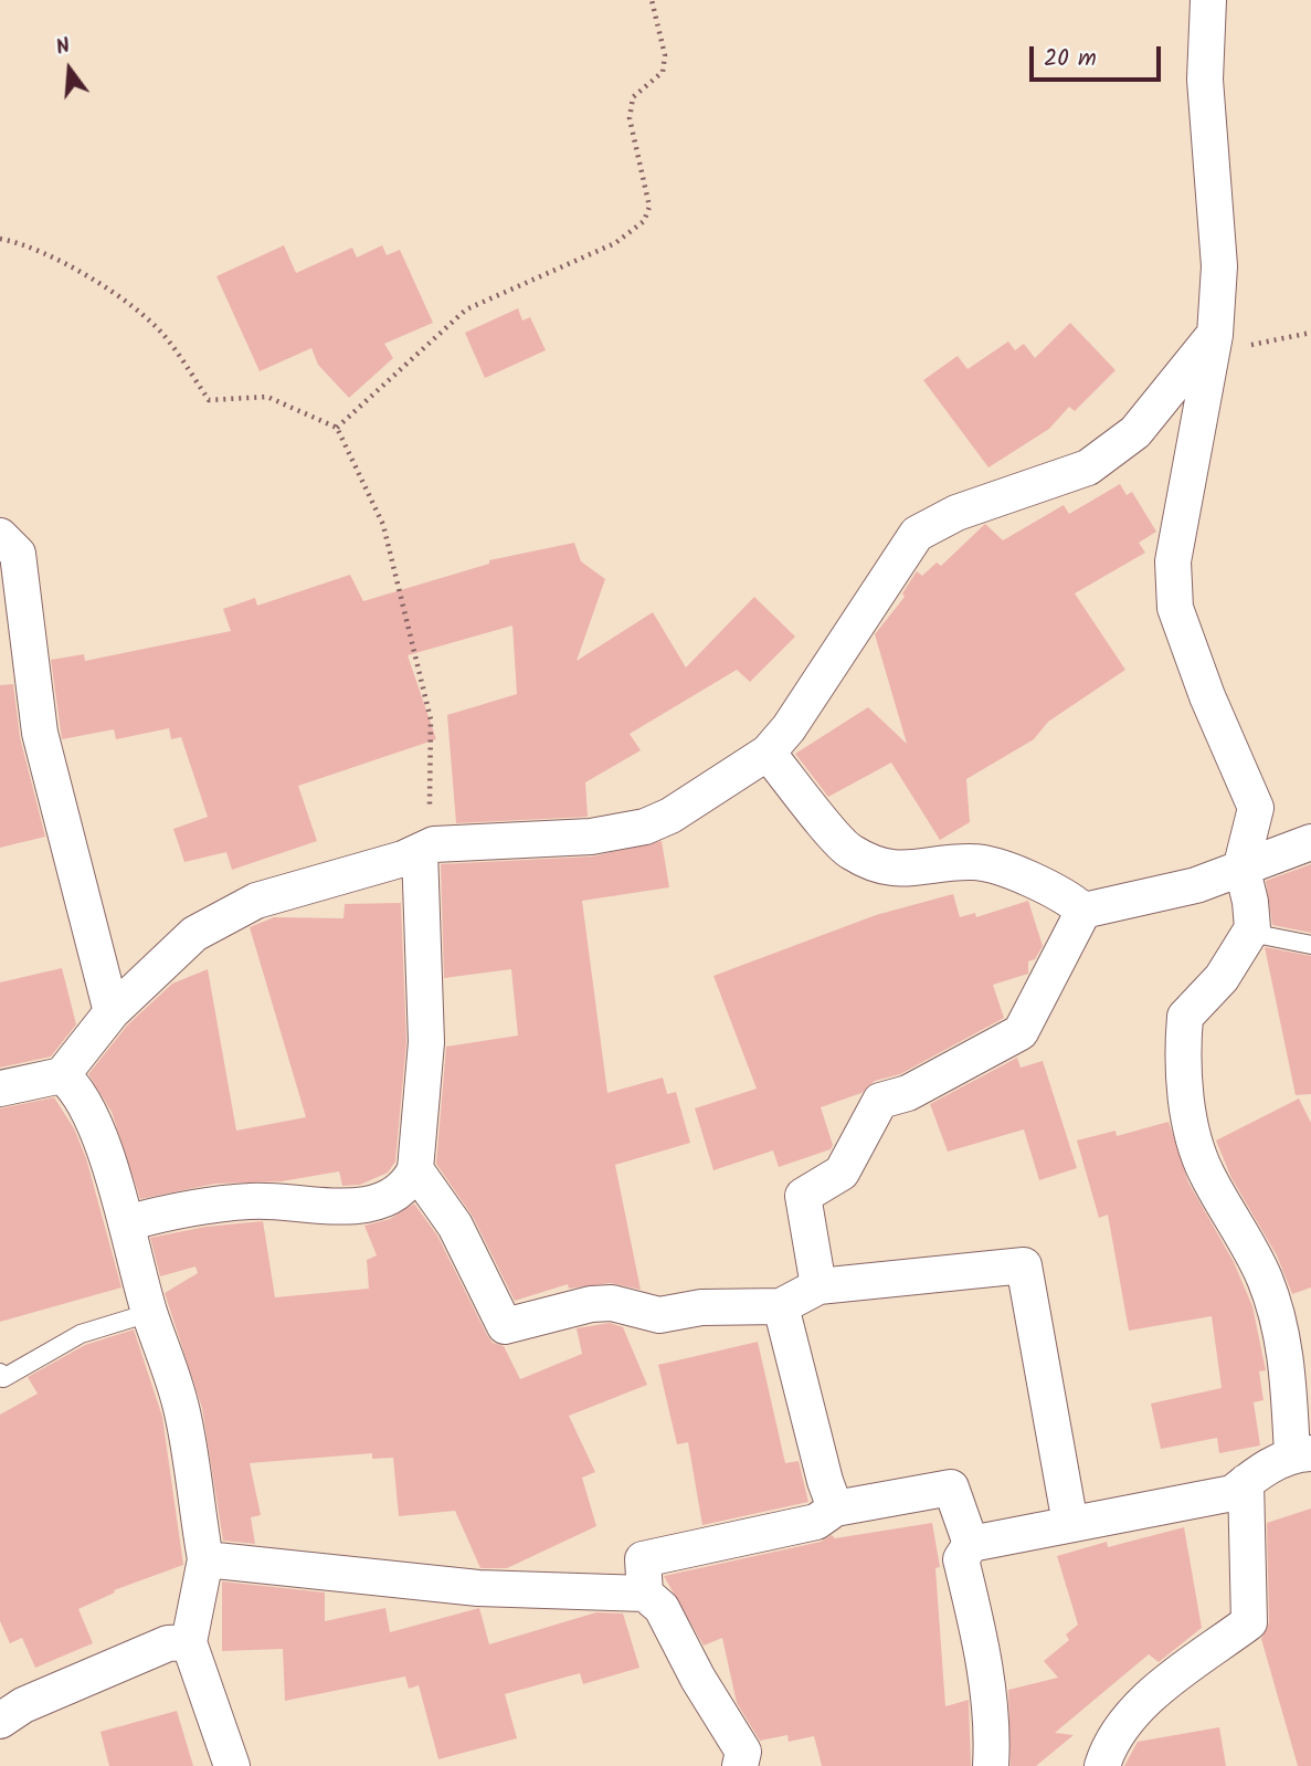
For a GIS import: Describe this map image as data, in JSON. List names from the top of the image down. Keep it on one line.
{"scale_bar":"20 m","north":"top"}
